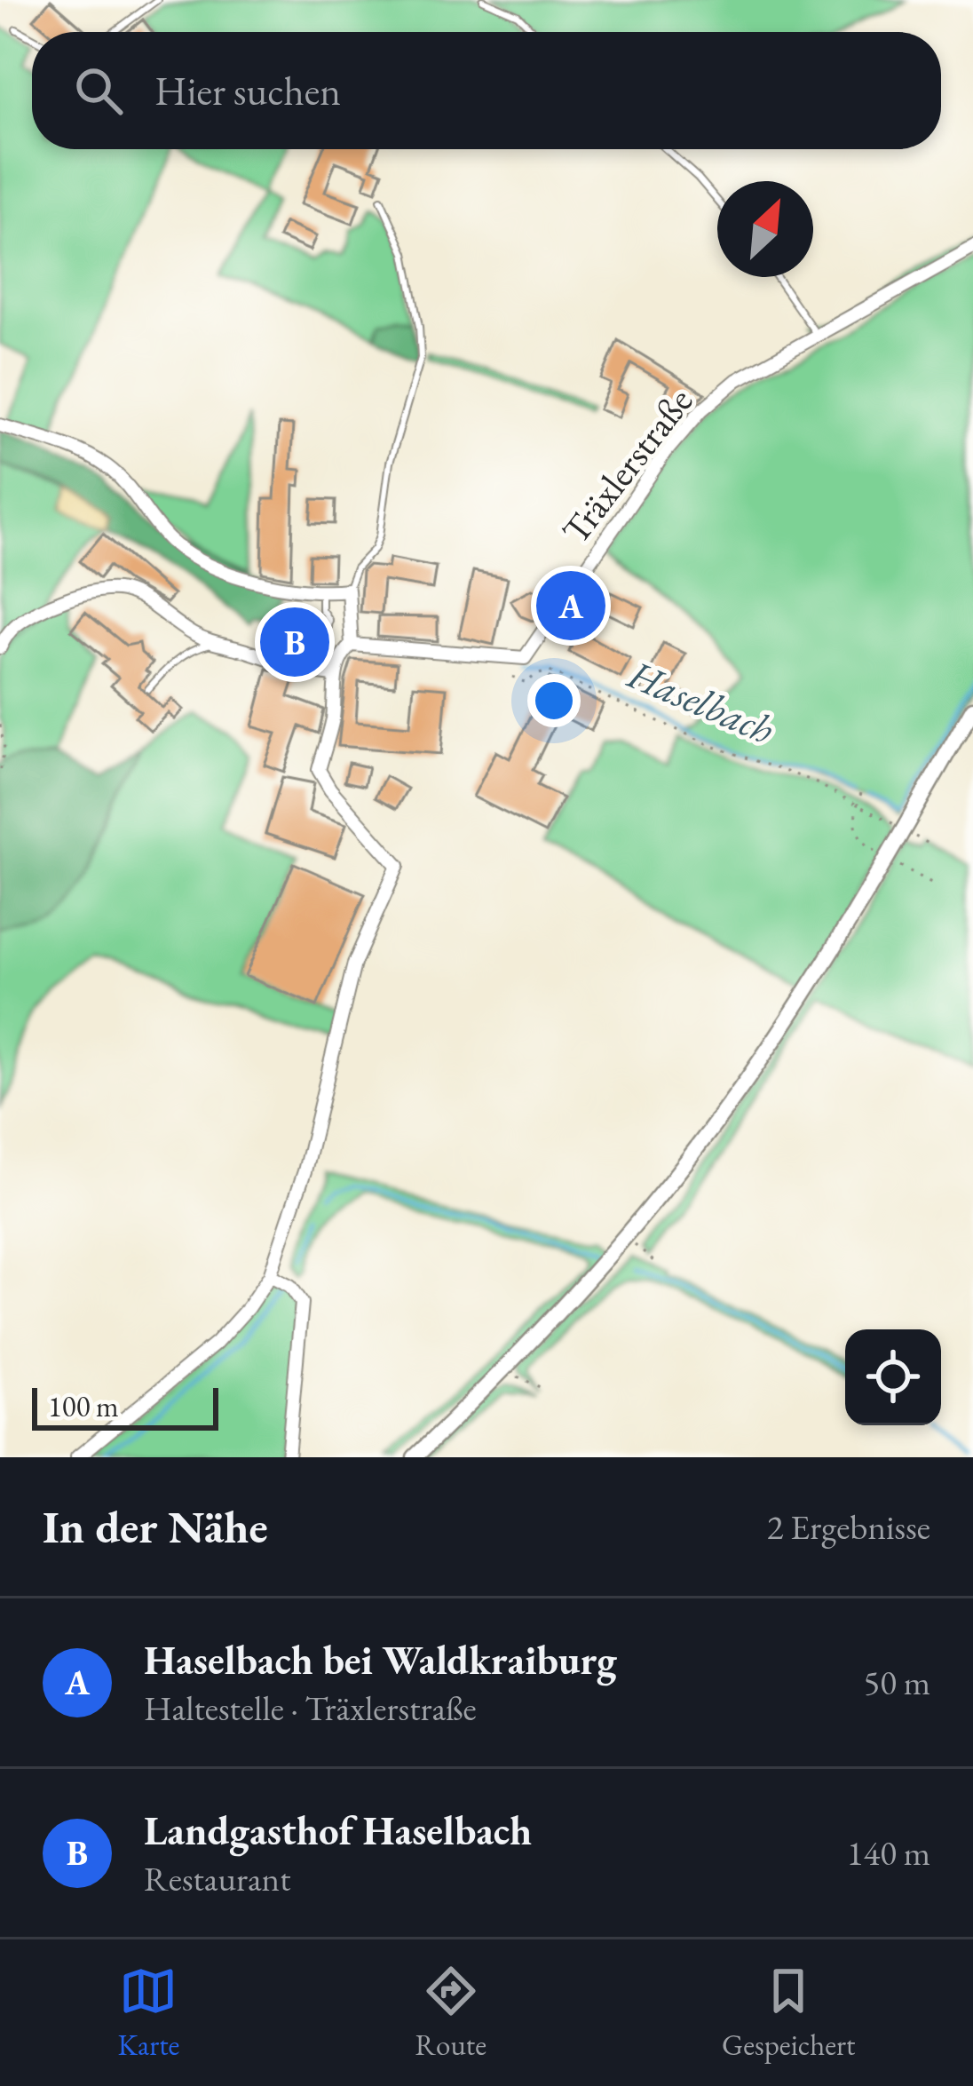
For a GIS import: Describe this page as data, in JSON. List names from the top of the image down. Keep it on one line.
{"streets":{"street":["Träxlerstraße"]},"water":["Haselbach"],"scale_bar":"100 m","north":"top right","page":{"search":"Hier suchen","pins":["A","B"],"scale":"100 m","heading":["In der Nähe","2 Ergebnisse"],"list":[{"mark":"A","name":"Haselbach bei Waldkraiburg","note":"Haltestelle · Träxlerstraße","value":"50 m"},{"mark":"B","name":"Landgasthof Haselbach","note":"Restaurant","value":"140 m"}],"nav":["Karte","Route","Gespeichert"]}}
